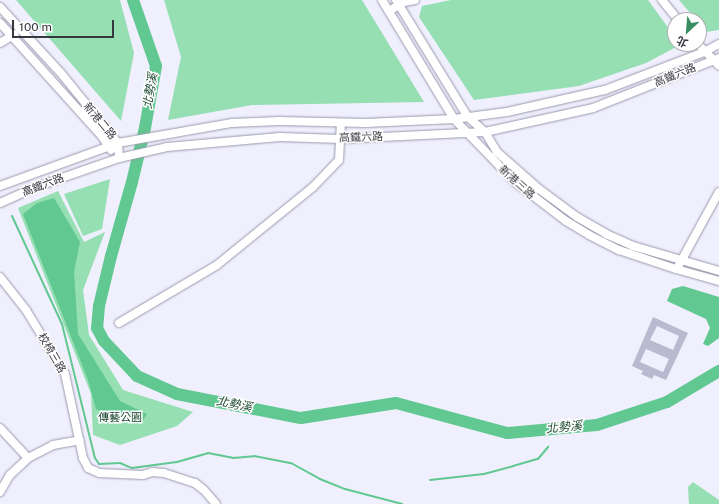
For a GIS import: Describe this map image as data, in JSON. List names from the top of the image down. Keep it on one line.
{"streets":{"street":["高鐵六路","新港二路","新港三路","校椅三路"]},"crossings":[["高鐵六路","新港二路"],["高鐵六路","新港三路"]],"water":["北勢溪"],"parks":["傳藝公園"],"scale_bar":"100 m","north":"bottom left"}
